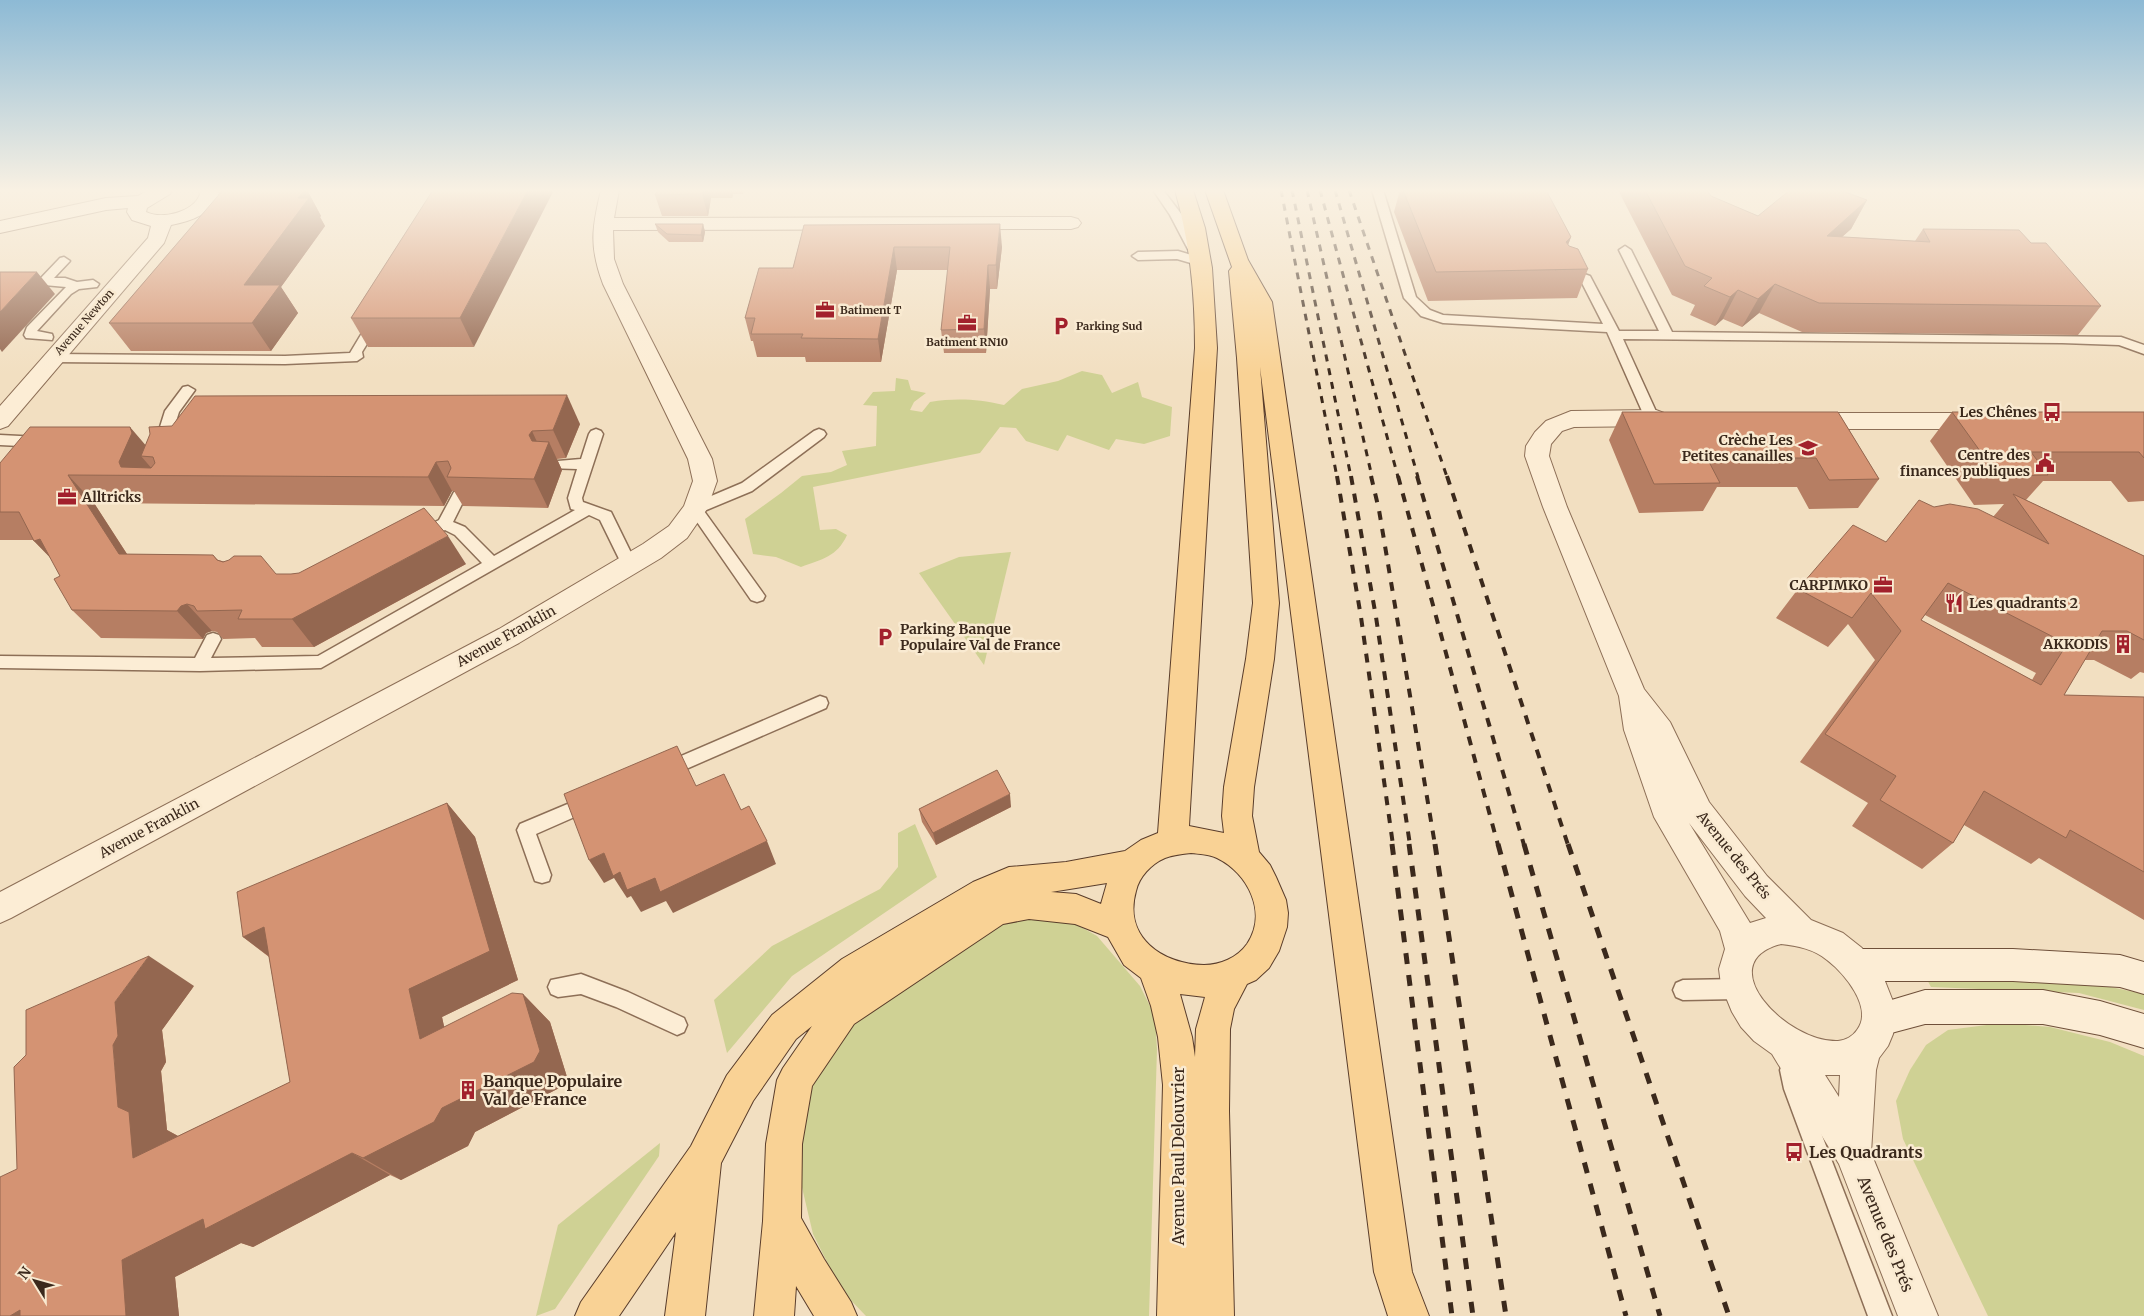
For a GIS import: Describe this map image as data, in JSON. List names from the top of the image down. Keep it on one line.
{"streets":{"main road":["Avenue Paul Delouvrier"],"street":["Avenue Newton","Avenue Franklin","Avenue des Prés"]},"places":{"office":["Batiment T","Batiment RN10","Alltricks","CARPIMKO"],"parking":["Parking Sud","Parking Banque Populaire Val de France"],"bus stop":["Les Chênes","Les Quadrants"],"school or university":["Crèche Les Petites canailles"],"public building":["Centre des finances publiques"],"restaurant":["Les quadrants 2"],"building":["AKKODIS","Banque Populaire Val de France"]},"north":"top left"}
